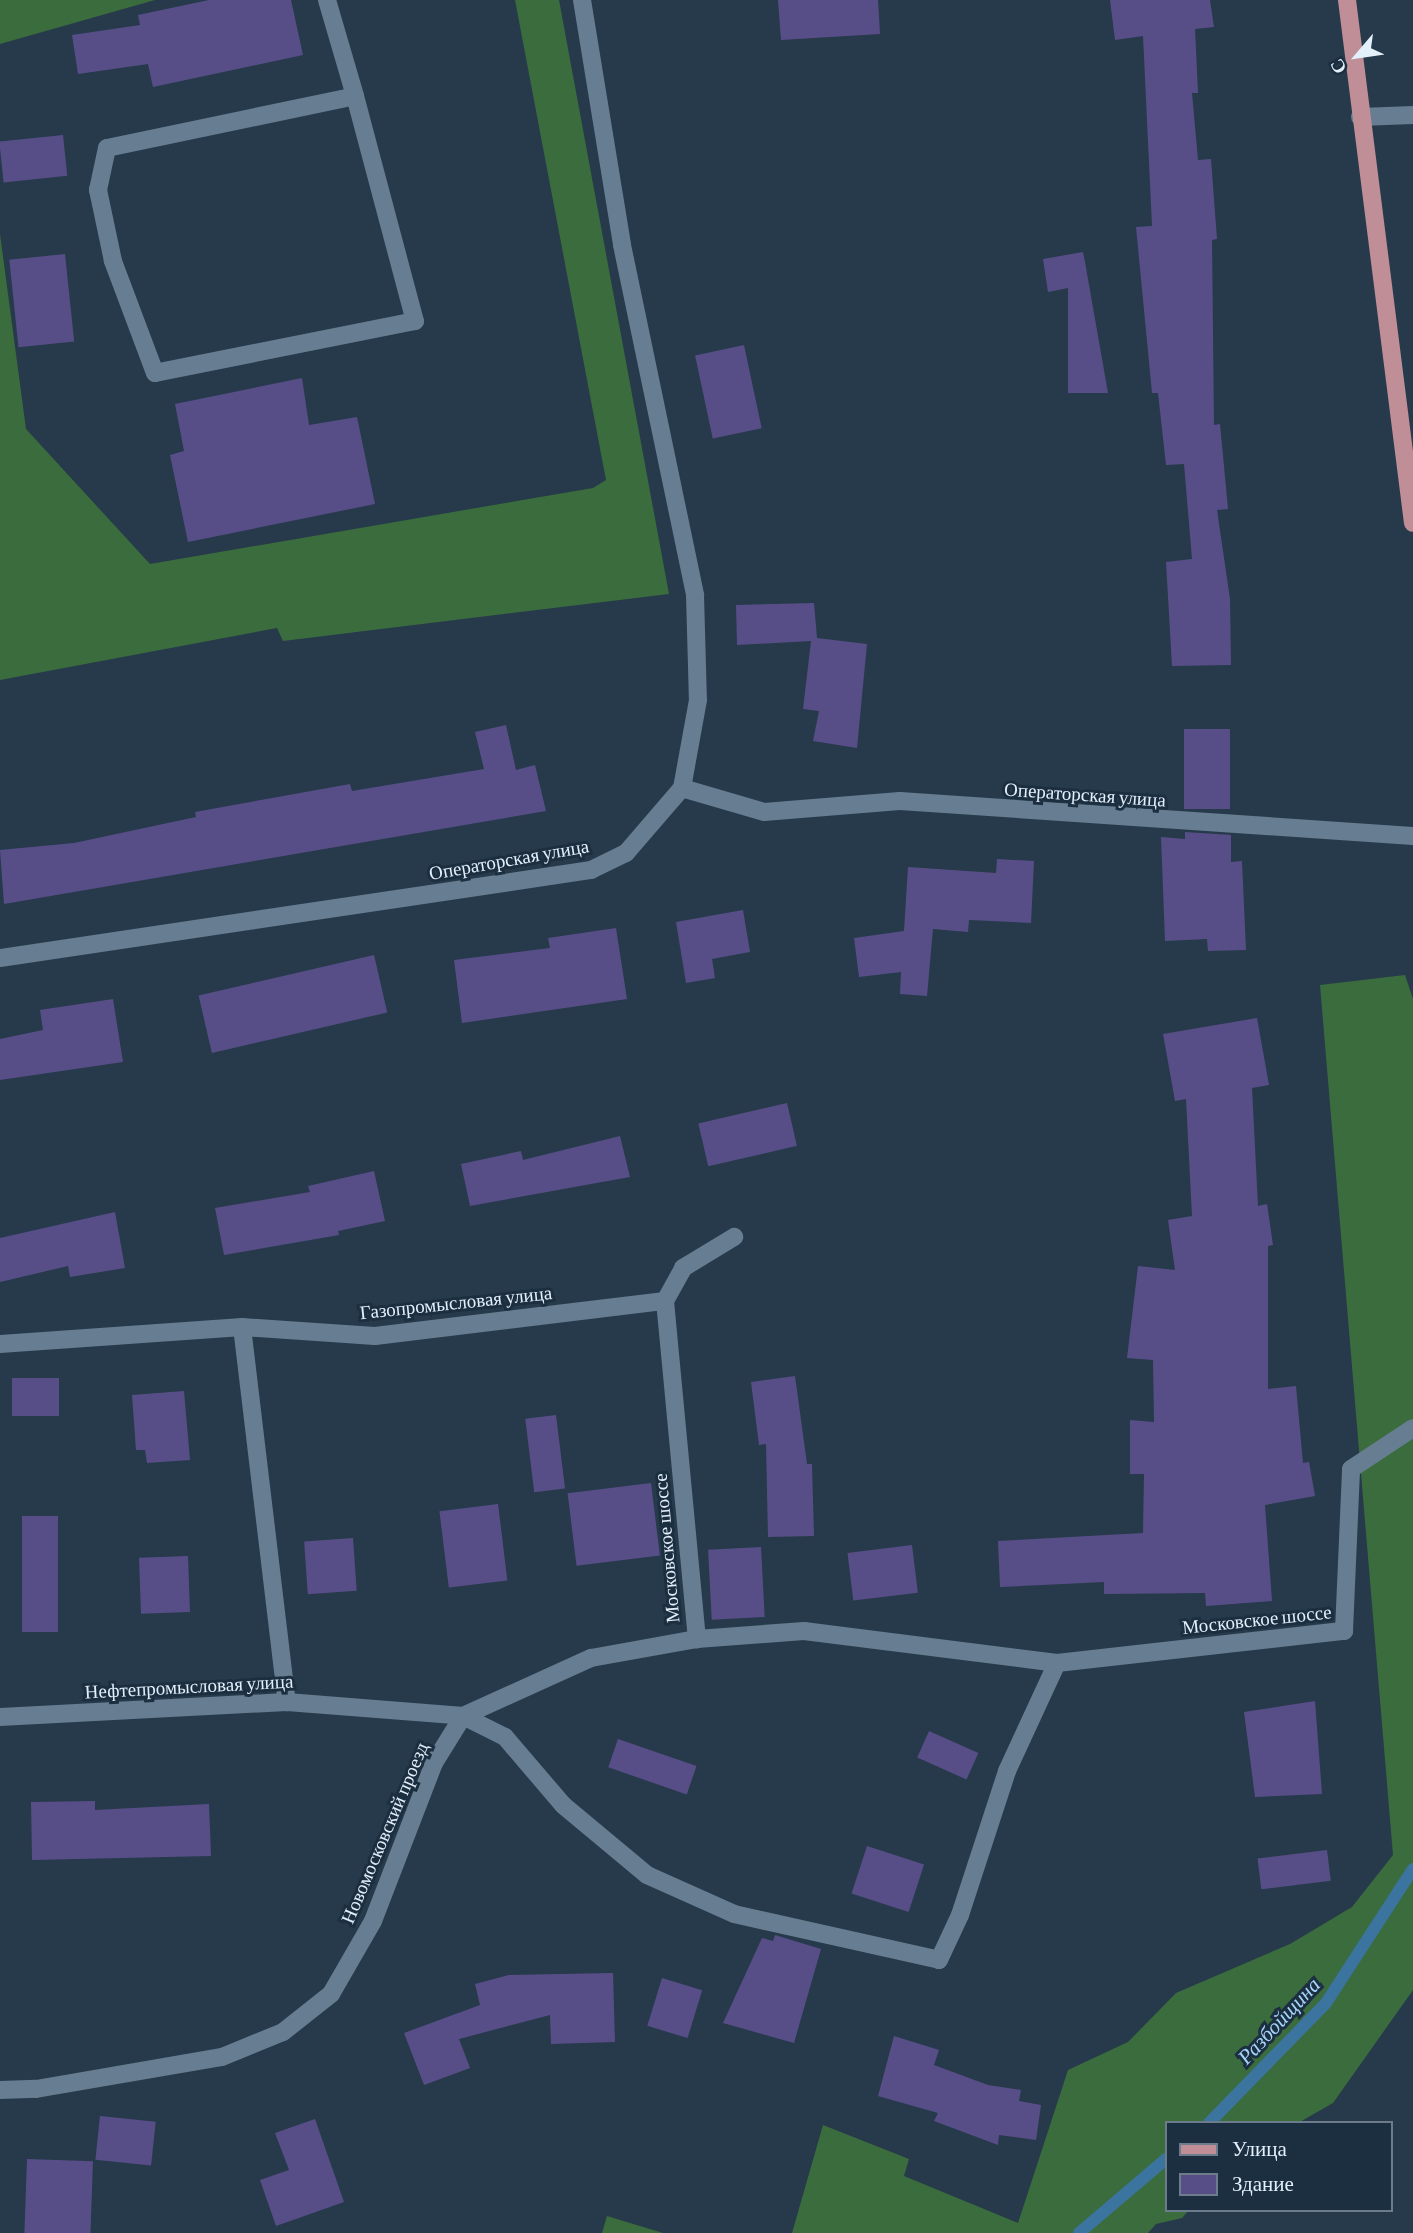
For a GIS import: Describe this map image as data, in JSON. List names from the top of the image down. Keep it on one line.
{"streets":{"street":["Операторская улица","Газопромысловая улица","Московское шоссе","Нефтепромысловая улица","Новомосковский проезд"]},"crossings":[["Газопромысловая улица","Московское шоссе"],["Нефтепромысловая улица","Новомосковский проезд"]],"water":["Разбойщина"],"legend":["Улица","Здание"],"north":"bottom left"}
